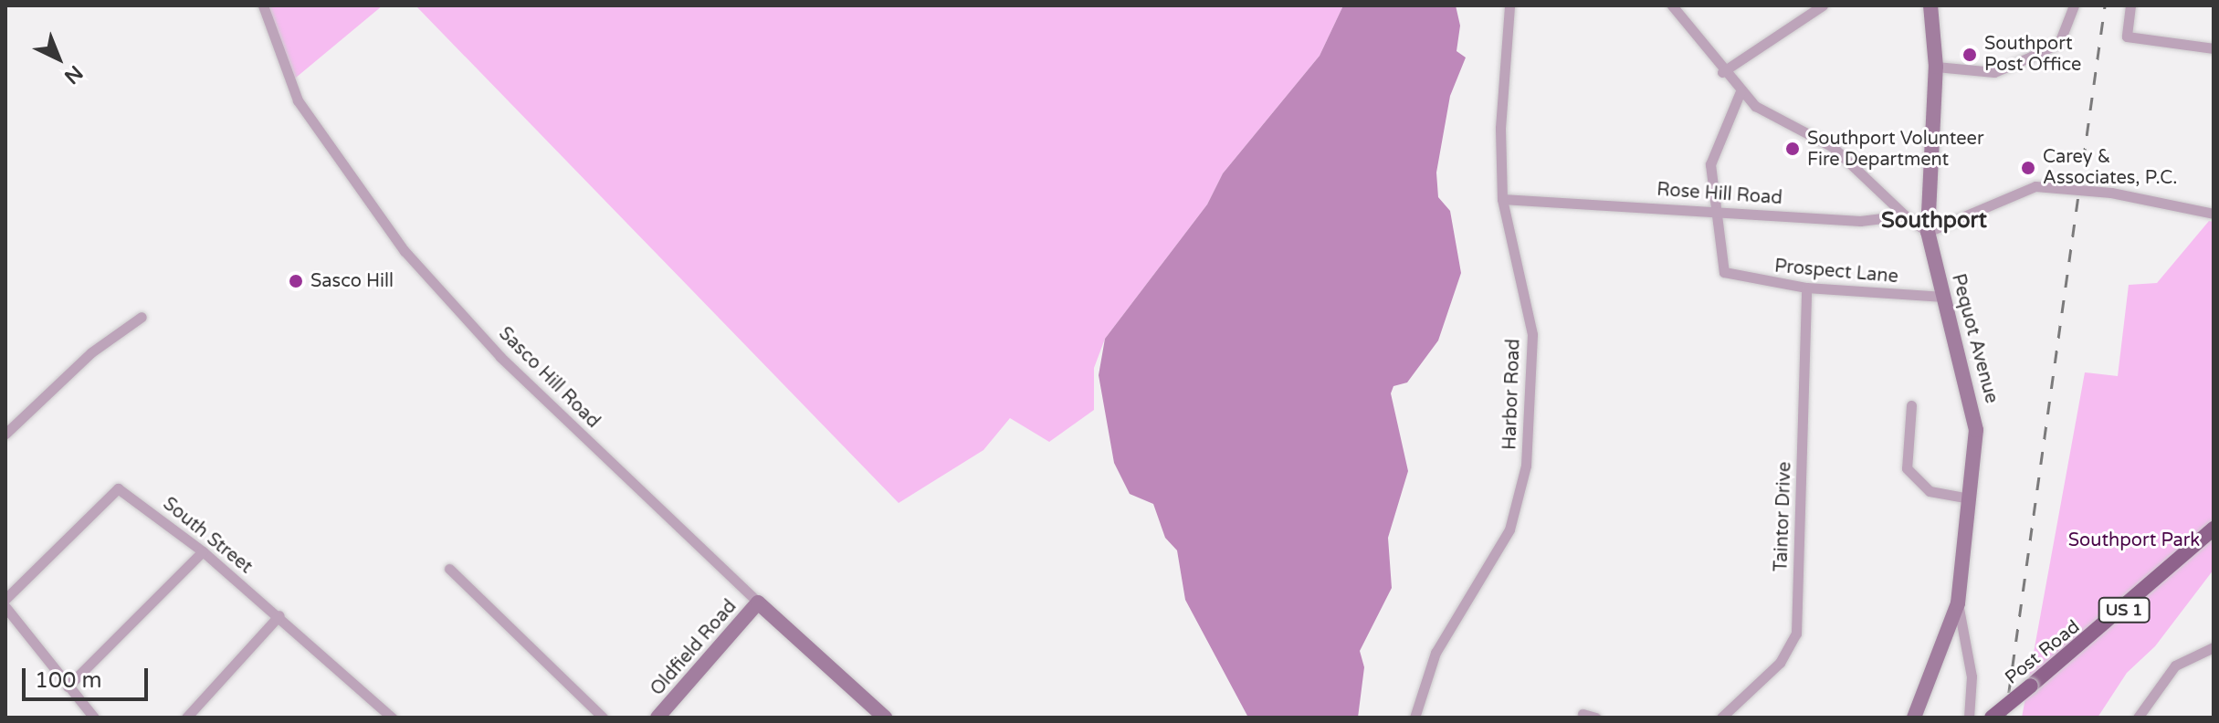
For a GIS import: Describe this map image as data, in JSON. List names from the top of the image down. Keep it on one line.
{"streets":{"main road":["US 1","Post Road"],"street":["Rose Hill Road","Prospect Lane","Pequot Avenue","Sasco Hill Road","Harbor Road","Taintor Drive","South Street","Oldfield Road"]},"crossings":[["Rose Hill Road","Prospect Lane"],["Rose Hill Road","Harbor Road"],["Prospect Lane","Pequot Avenue"],["Prospect Lane","Taintor Drive"],["Sasco Hill Road","Oldfield Road"]],"districts":["Southport"],"parks":["Southport Park"],"places":["Southport Post Office","Southport Volunteer Fire Department","Carey & Associates, P.C.","Sasco Hill"],"scale_bar":"100 m","north":"bottom right"}
